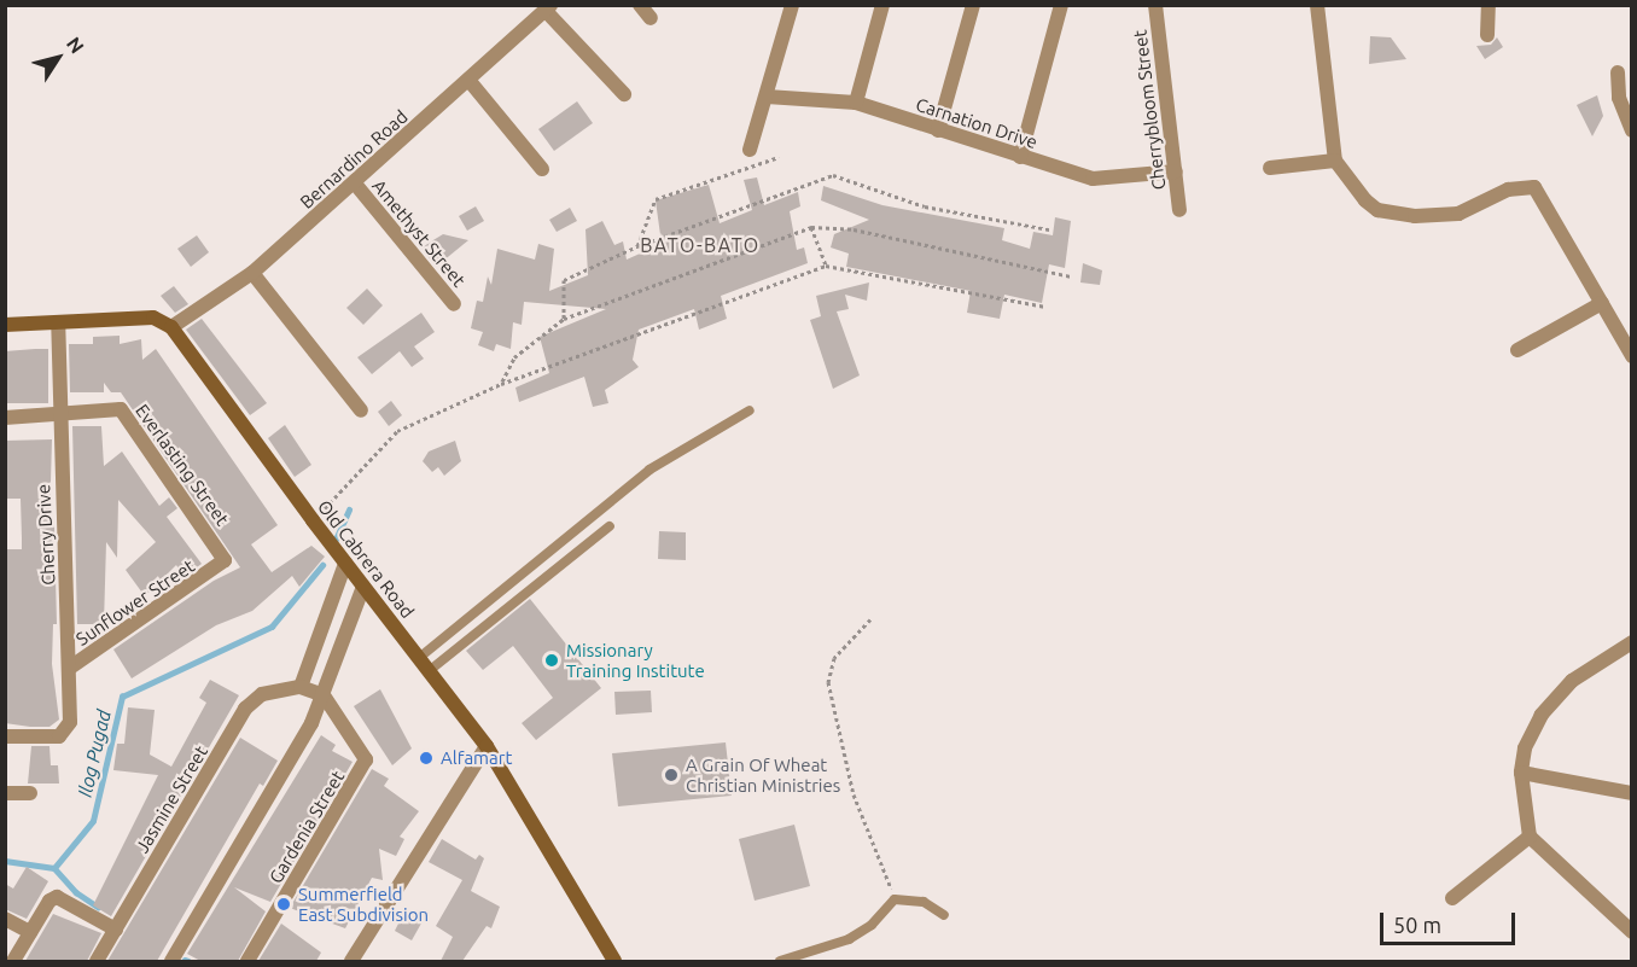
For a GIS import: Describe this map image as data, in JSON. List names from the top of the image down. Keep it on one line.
{"streets":{"street":["Cherrybloom Street","Carnation Drive","Bernardino Road","Amethyst Street","Everlasting Street","Cherry Drive","Old Cabrera Road","Sunflower Street","Jasmine Street","Gardenia Street"]},"crossings":[["Cherrybloom Street","Carnation Drive"],["Bernardino Road","Amethyst Street"],["Bernardino Road","Old Cabrera Road"],["Everlasting Street","Cherry Drive"],["Everlasting Street","Sunflower Street"],["Cherry Drive","Sunflower Street"]],"districts":["BATO-BATO"],"water":["Ilog Pugad"],"places":["Missionary Training Institute","Alfamart","A Grain Of Wheat Christian Ministries","Summerfield East Subdivision"],"scale_bar":"50 m","north":"top right"}
